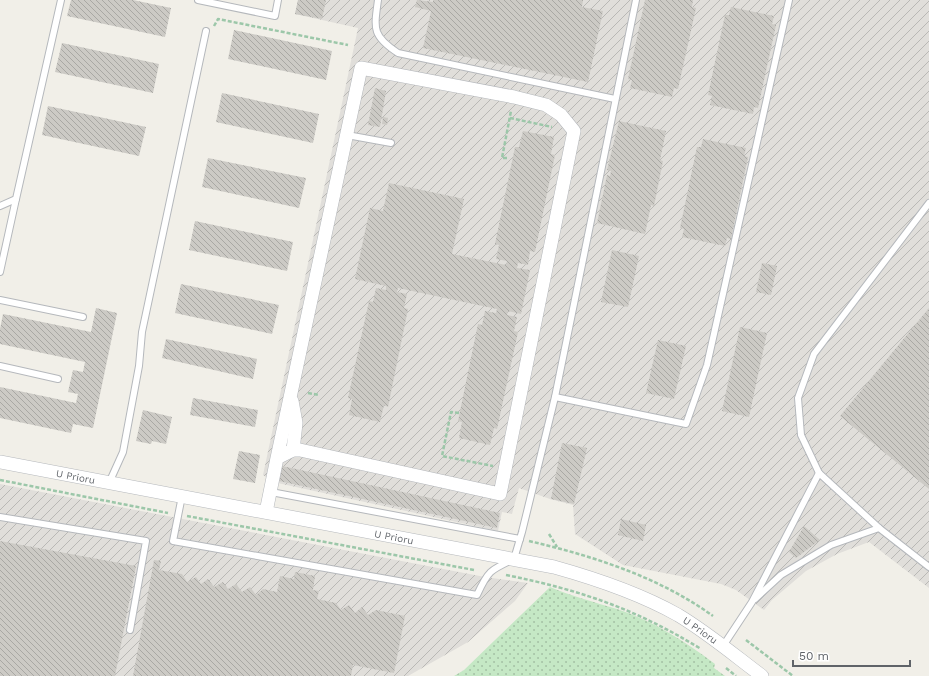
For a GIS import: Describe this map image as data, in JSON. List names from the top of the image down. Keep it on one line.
{"streets":{"street":["U Prioru"]},"scale_bar":"50 m"}
